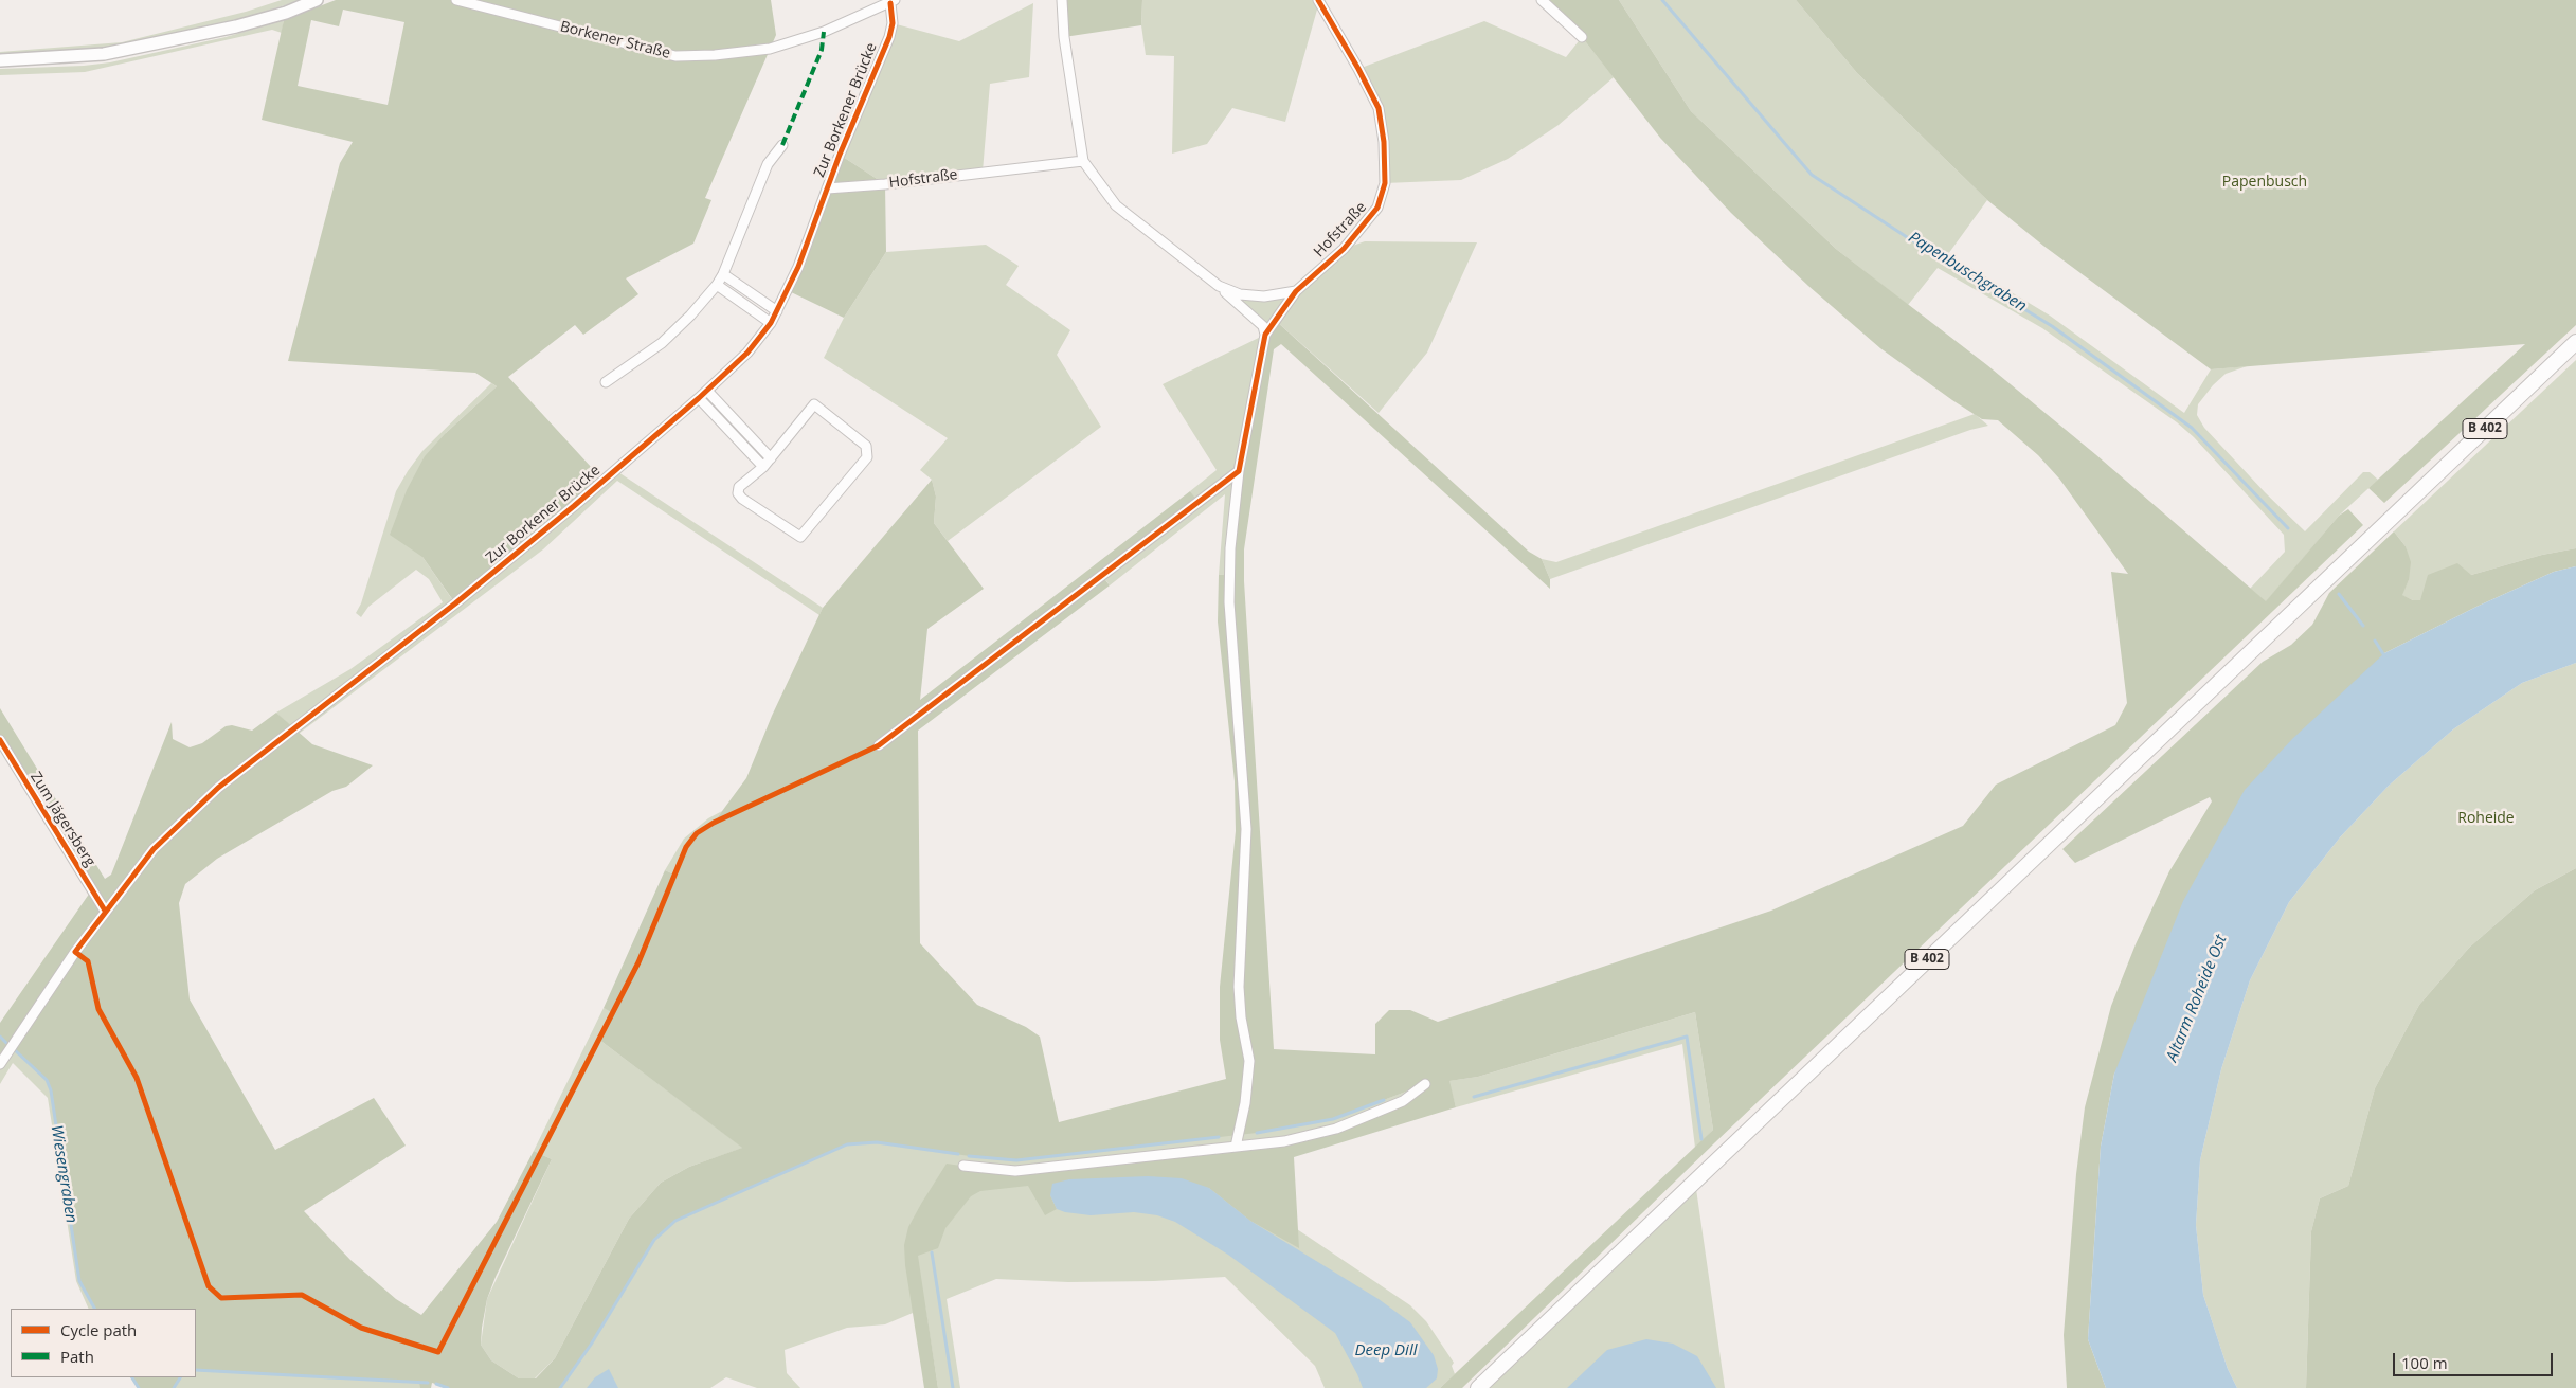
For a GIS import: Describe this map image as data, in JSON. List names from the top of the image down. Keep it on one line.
{"streets":{"main road":["B 402"],"street":["Borkener Straße","Zur Borkener Brücke","Hofstraße","Zum Jägersberg"]},"crossings":[["Borkener Straße","Zur Borkener Brücke"],["Zur Borkener Brücke","Hofstraße"],["Zur Borkener Brücke","Zum Jägersberg"]],"water":["Papenbuschgraben","Altarm Roheide Ost","Wiesengraben","Deep Dill"],"parks":["Papenbusch","Roheide"],"legend":["Cycle path","Path"],"scale_bar":"100 m"}
